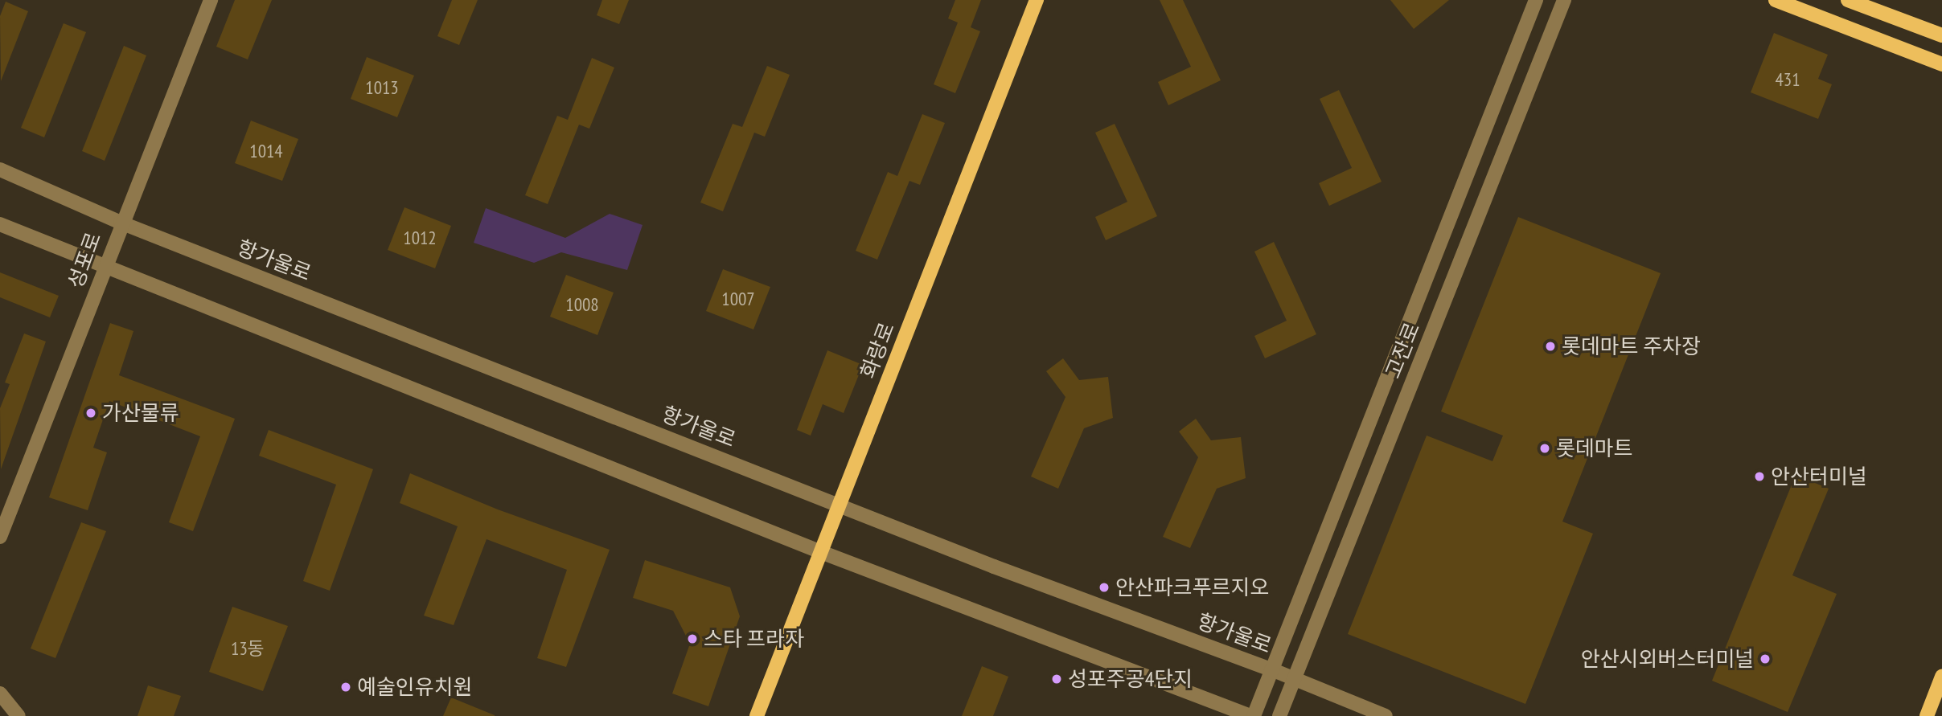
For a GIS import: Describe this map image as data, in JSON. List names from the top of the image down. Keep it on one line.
{"streets":{"main road":["화랑로"],"street":["성포로","항가울로","고잔로"]},"crossings":[["성포로","항가울로"],["항가울로","화랑로"],["항가울로","고잔로"]],"places":["롯데마트 주차장","가산물류","롯데마트","안산터미널","안산파크푸르지오","스타 프라자","안산시외버스터미널","성포주공4단지","예술인유치원"],"house_numbers":["431","1013","1014","1012","1007","1008","13동"]}
